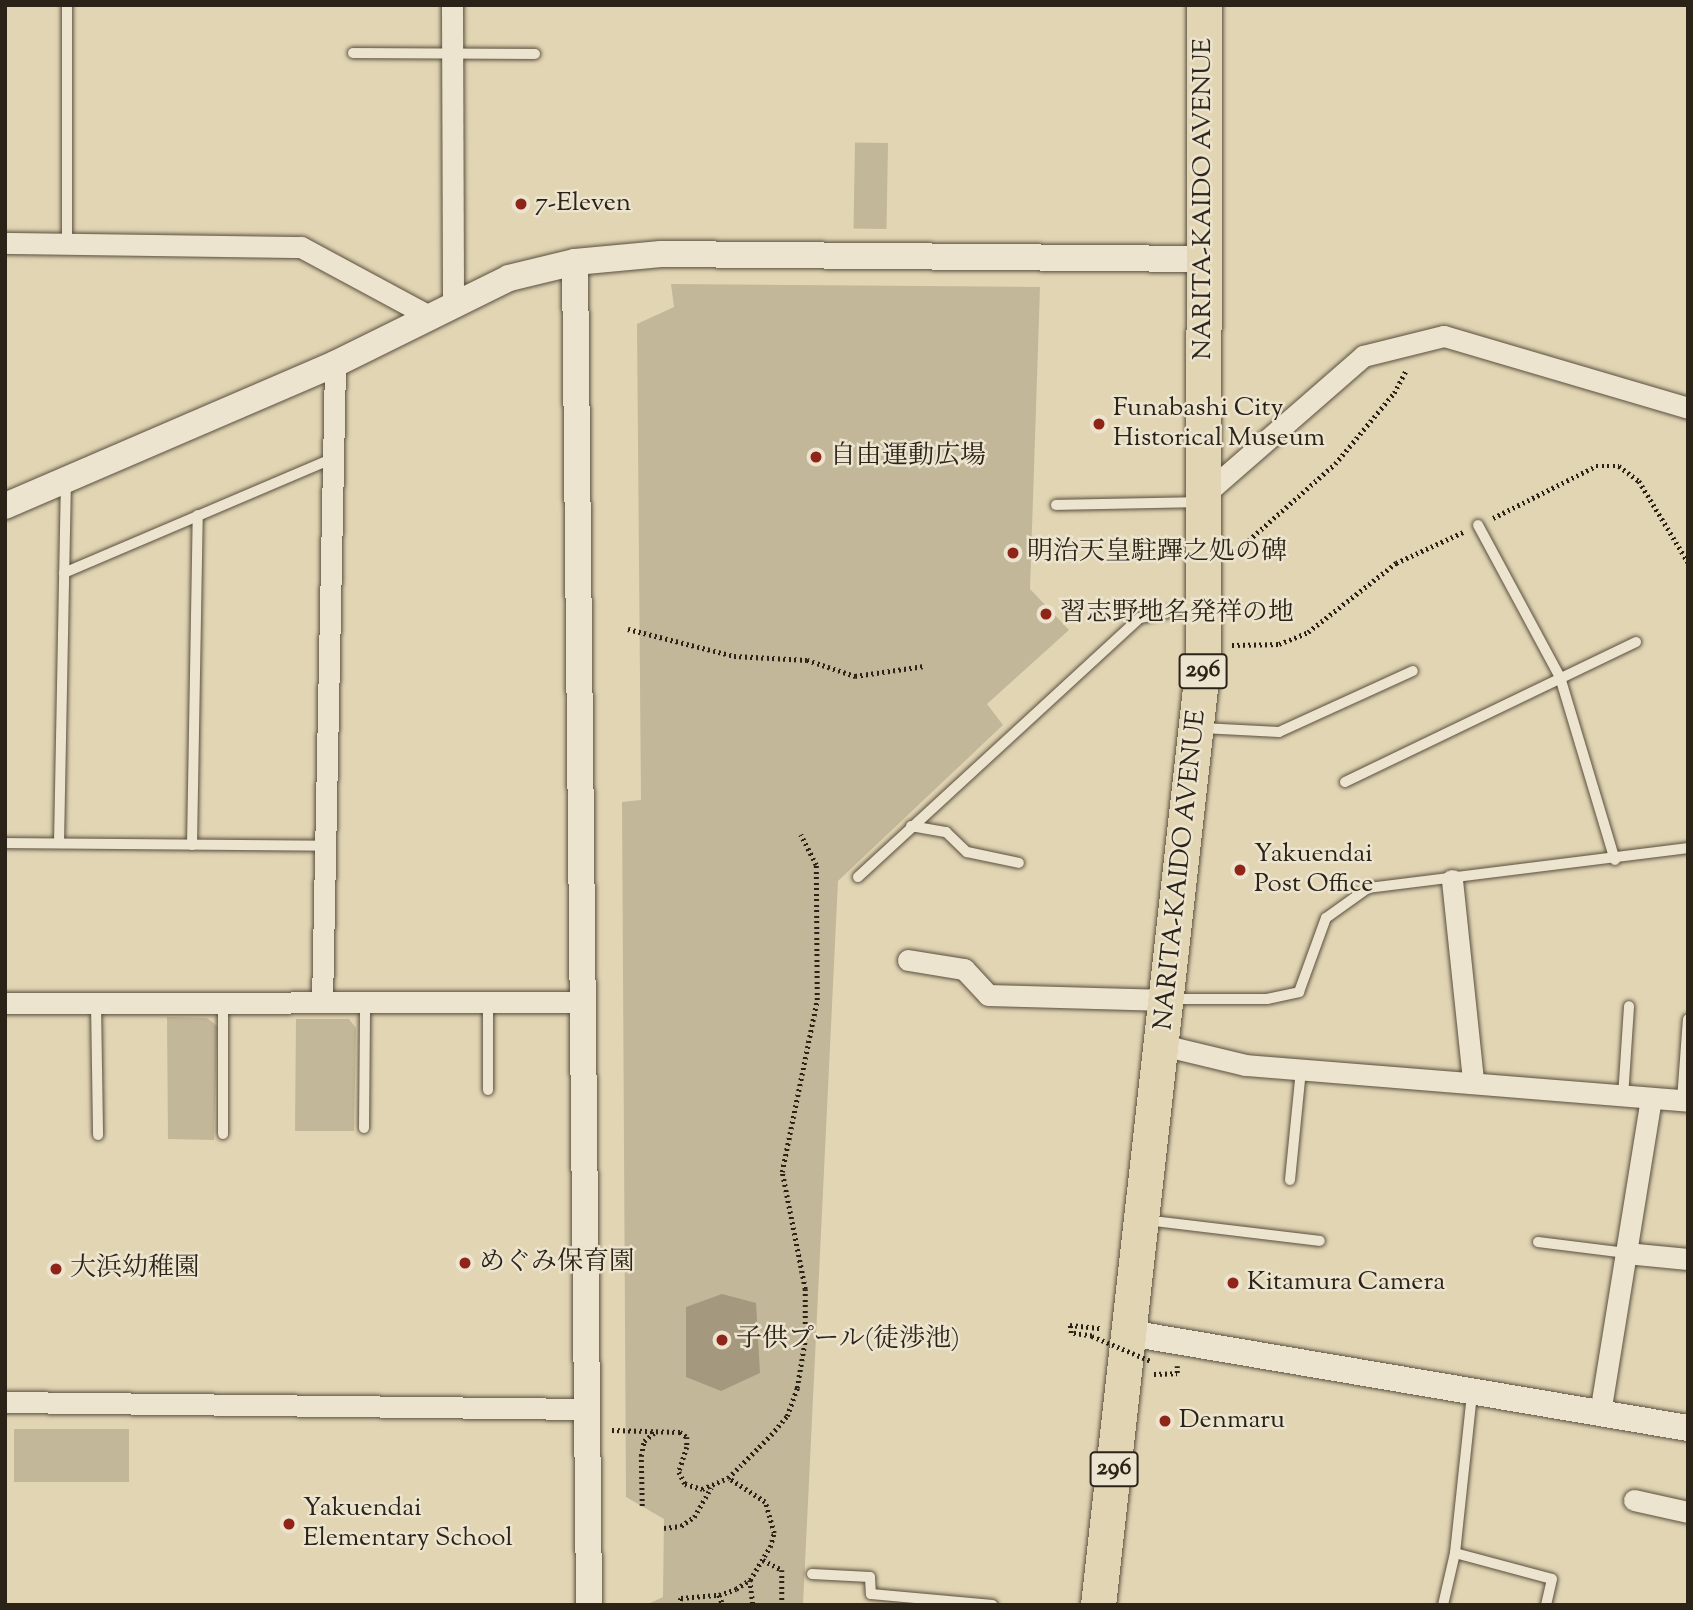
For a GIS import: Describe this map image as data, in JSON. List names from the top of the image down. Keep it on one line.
{"streets":{"highway":["NARITA-KAIDO AVENUE","296"]},"places":["7-Eleven","Funabashi City Historical Museum","自由運動広場","明治天皇駐蹕之処の碑","習志野地名発祥の地","Yakuendai Post Office","めぐみ保育園","大浜幼稚園","Kitamura Camera","子供プール(徒渉池)","Denmaru","Yakuendai Elementary School"]}
